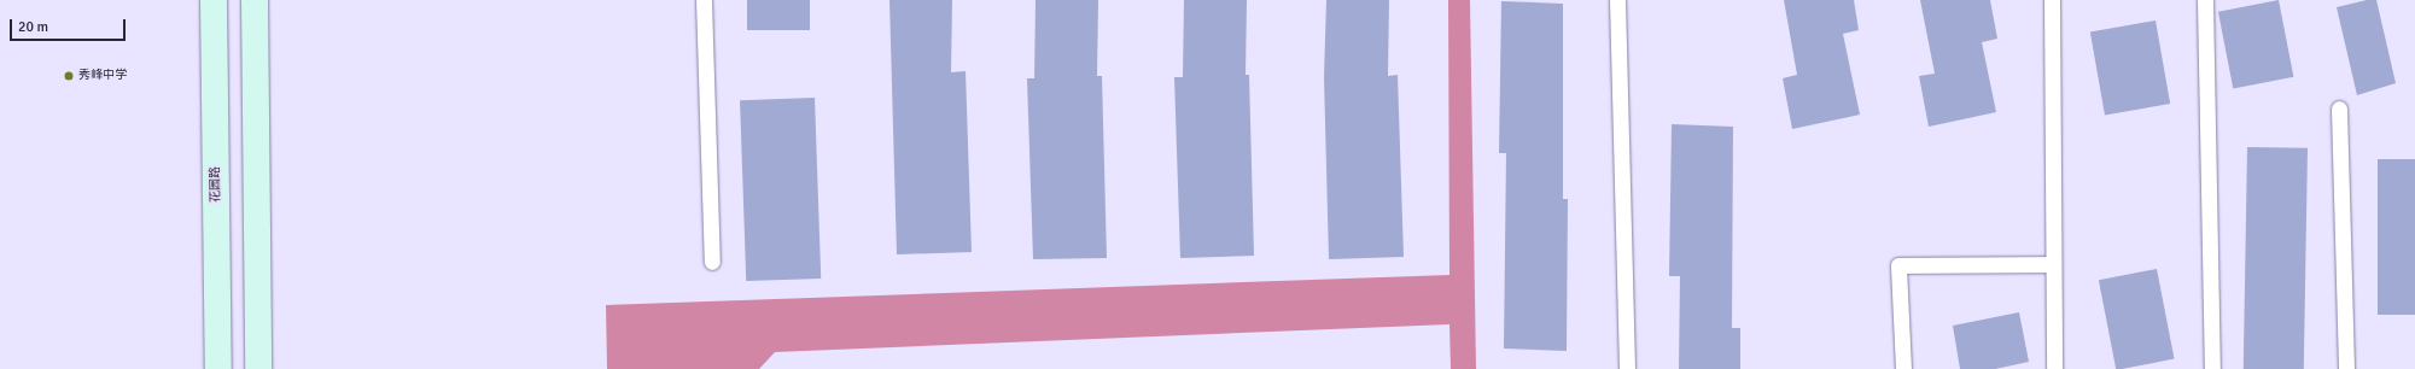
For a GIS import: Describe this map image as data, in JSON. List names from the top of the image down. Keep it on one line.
{"streets":{"main road":["花园路"]},"places":["秀峰中学"],"scale_bar":"20 m"}
